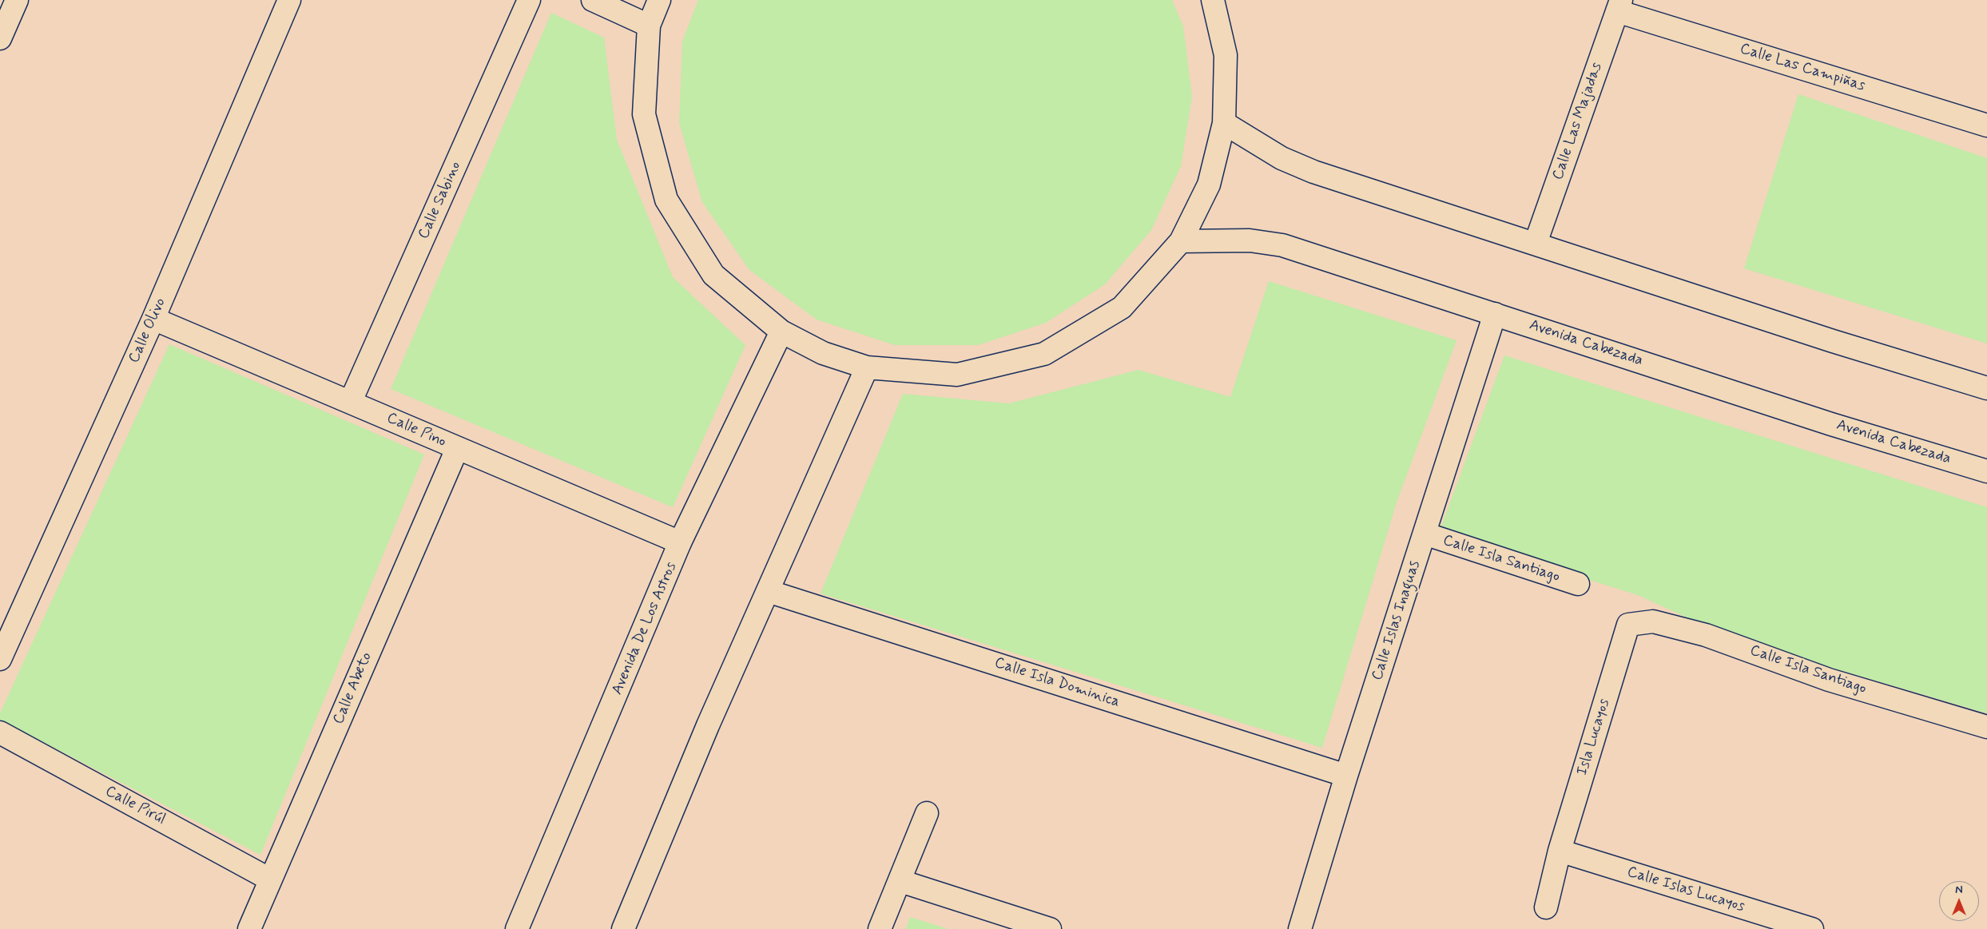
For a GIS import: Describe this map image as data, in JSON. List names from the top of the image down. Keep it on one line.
{"streets":{"street":["Calle Las Campiñas","Calle Las Majadas","Calle Sabino","Calle Olivo","Avenida Cabezada","Calle Pino","Calle Isla Santiago","Calle Islas Inaguas","Avenida De Los Astros","Calle Isla Dominica","Calle Abeto","Isla Lucayos","Calle Pirúl","Calle Islas Lucayos"]},"crossings":[["Calle Las Campiñas","Calle Las Majadas"],["Calle Sabino","Calle Pino"],["Calle Olivo","Calle Pino"],["Avenida Cabezada","Calle Islas Inaguas"],["Calle Pino","Avenida De Los Astros"],["Calle Pino","Calle Abeto"],["Calle Isla Santiago","Calle Islas Inaguas"],["Calle Isla Santiago","Isla Lucayos"],["Calle Islas Inaguas","Calle Isla Dominica"],["Calle Abeto","Calle Pirúl"],["Isla Lucayos","Calle Islas Lucayos"]],"north":"top"}
